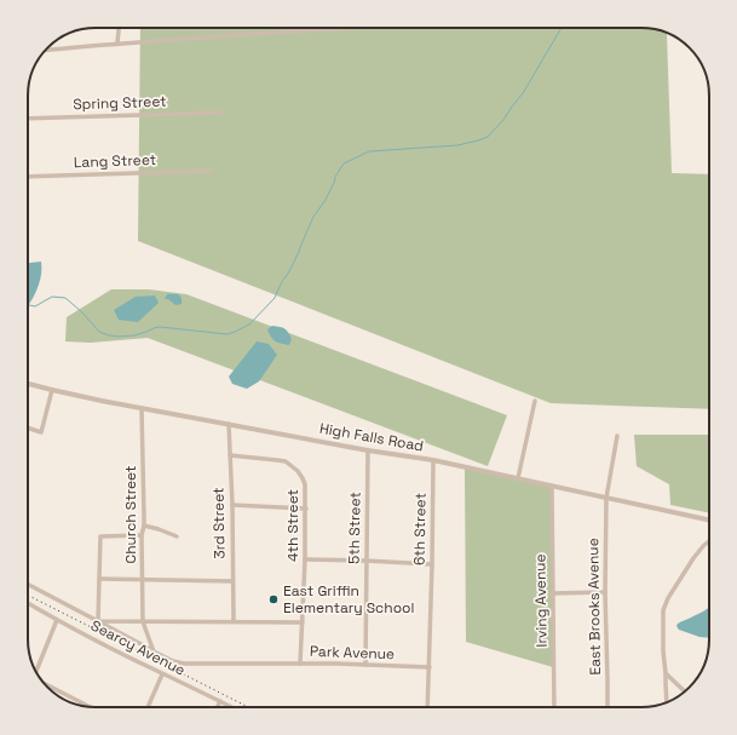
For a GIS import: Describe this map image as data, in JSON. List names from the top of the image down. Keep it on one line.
{"streets":{"street":["Spring Street","Lang Street","High Falls Road","Church Street","3rd Street","4th Street","5th Street","6th Street","Irving Avenue","East Brooks Avenue","Searcy Avenue","Park Avenue"]},"crossings":[["High Falls Road","Church Street"],["High Falls Road","3rd Street"],["High Falls Road","5th Street"],["High Falls Road","6th Street"],["High Falls Road","Irving Avenue"],["High Falls Road","East Brooks Avenue"],["Church Street","Park Avenue"],["3rd Street","4th Street"],["4th Street","Park Avenue"],["5th Street","Park Avenue"],["6th Street","Park Avenue"]],"places":["East Griffin Elementary School"]}
